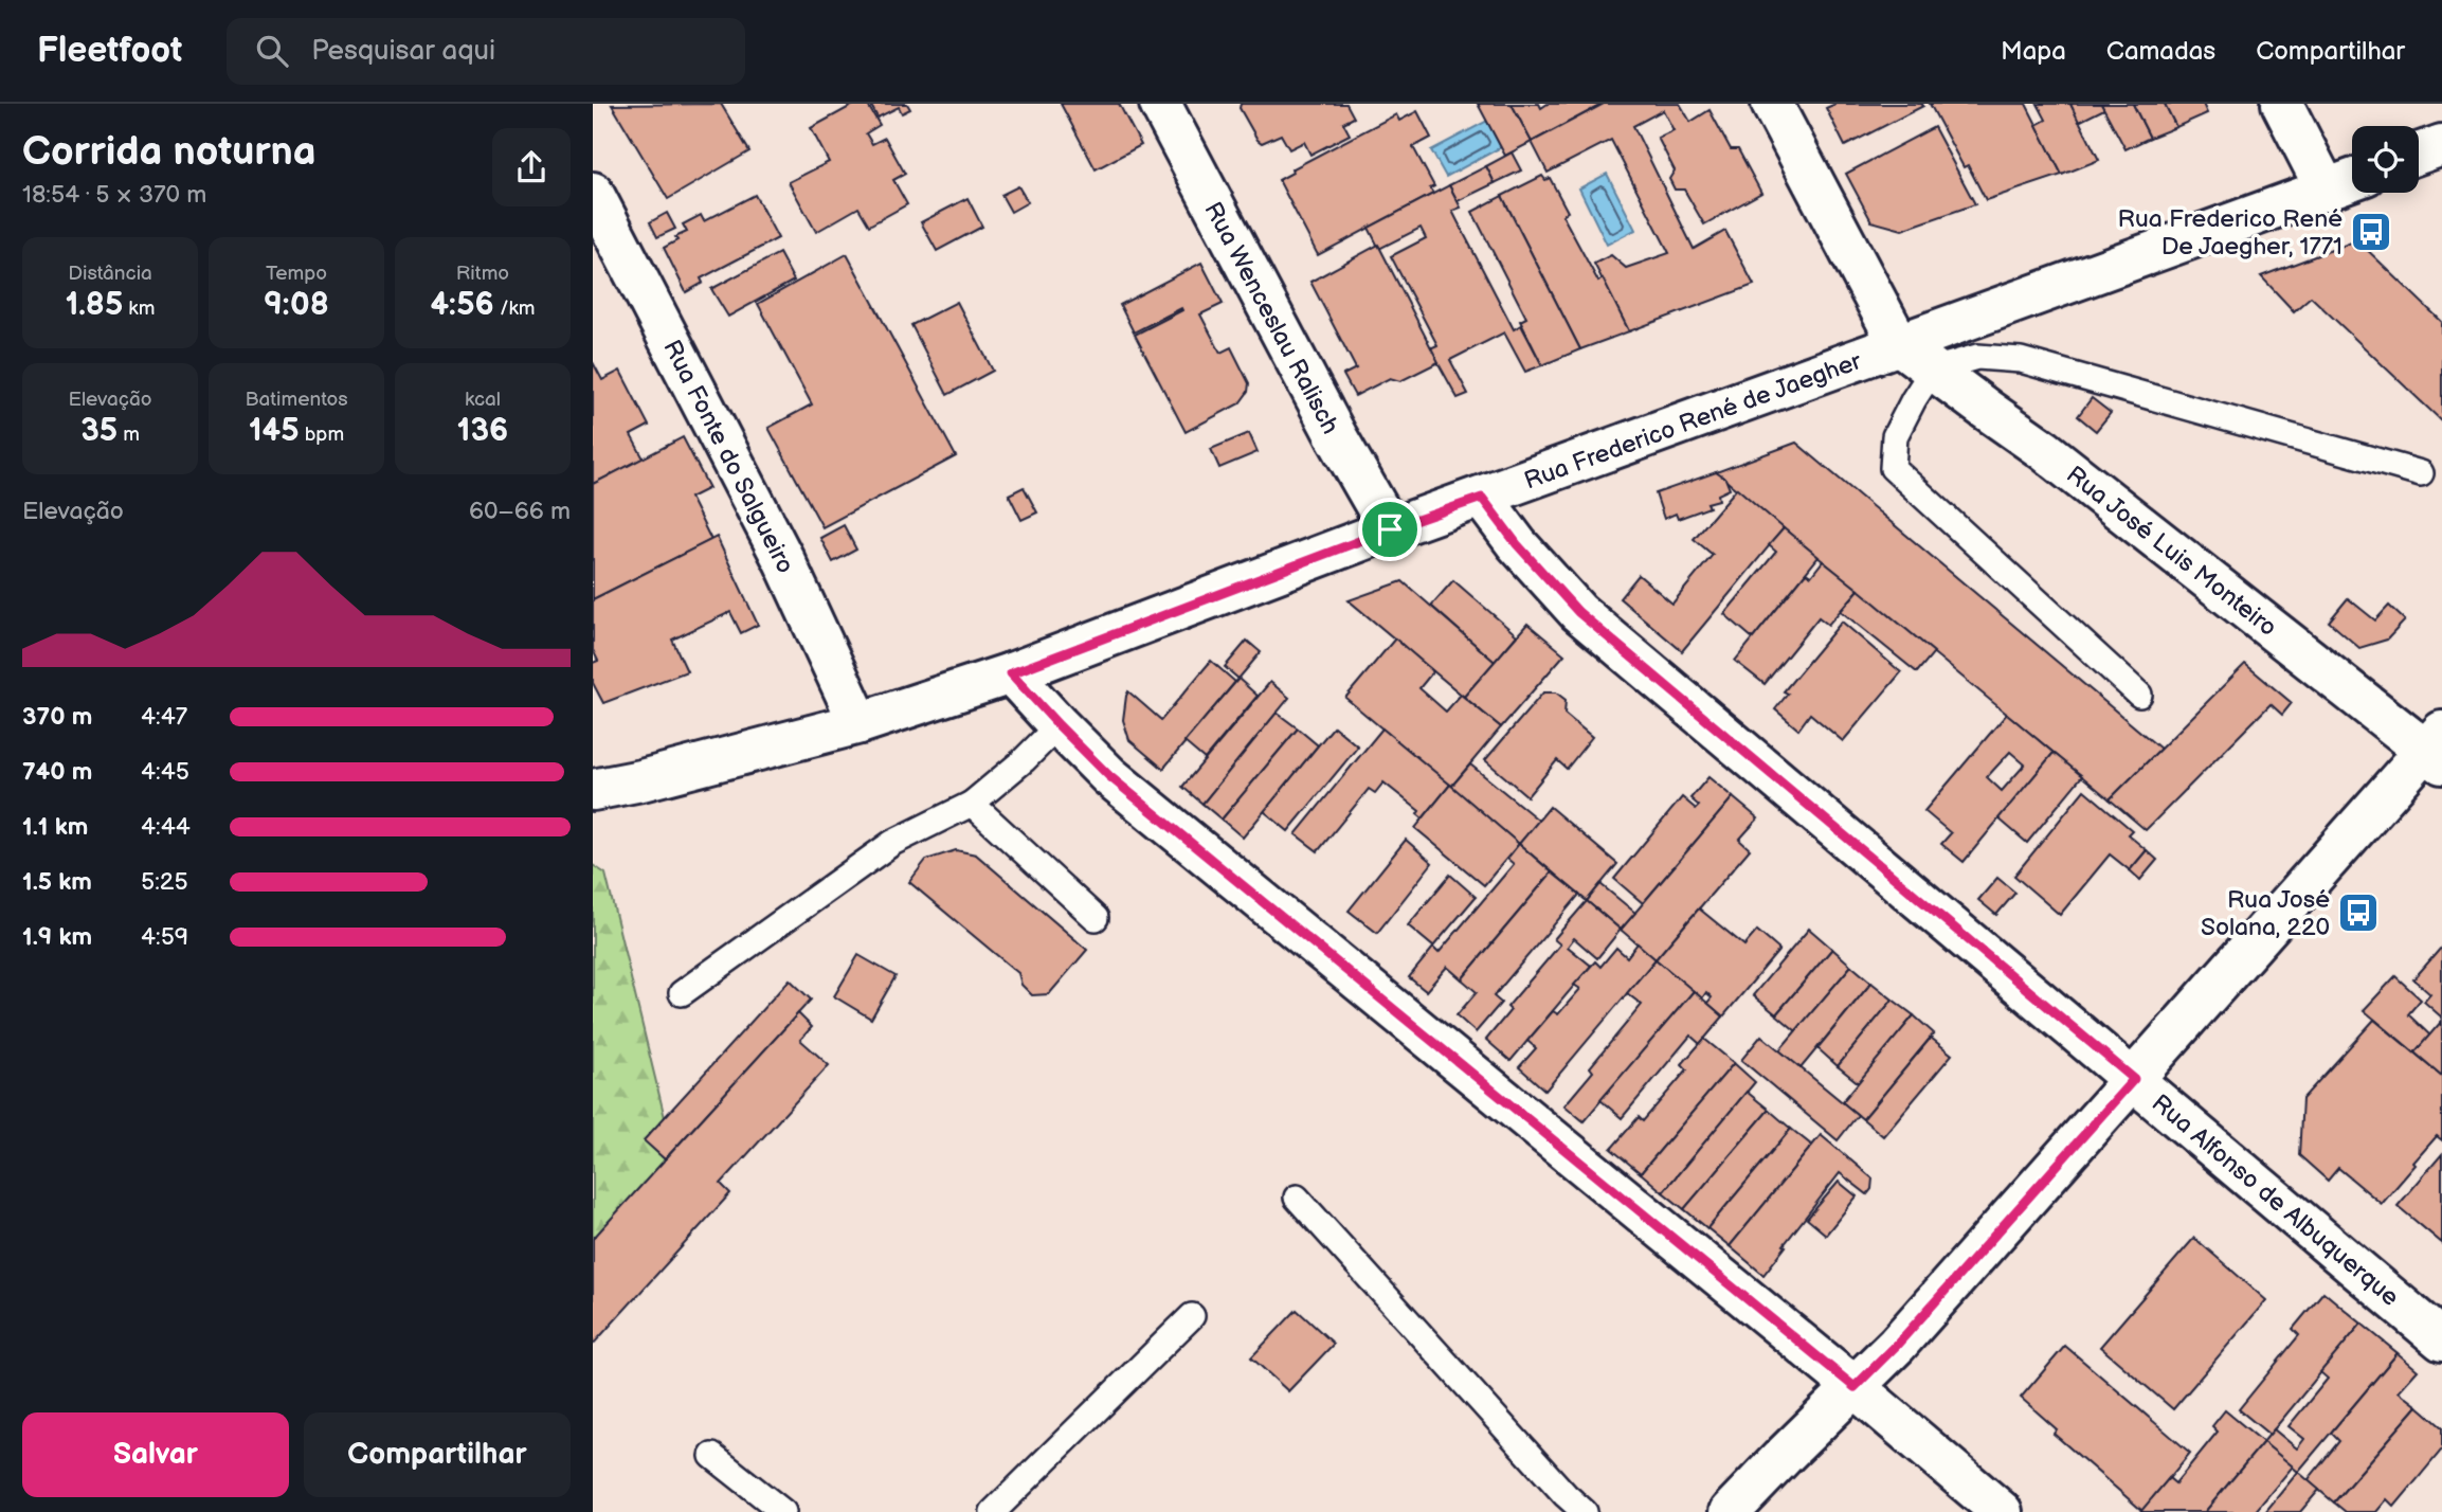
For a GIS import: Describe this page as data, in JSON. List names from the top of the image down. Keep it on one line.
{"streets":{"street":["Rua Wenceslau Ralisch","Rua Frederico René de Jaegher","Rua Fonte do Salgueiro","Rua José Luis Monteiro","Rua Alfonso de Albuquerque"]},"crossings":[["Rua Wenceslau Ralisch","Rua Frederico René de Jaegher"],["Rua Frederico René de Jaegher","Rua Fonte do Salgueiro"],["Rua Frederico René de Jaegher","Rua José Luis Monteiro"],["Rua Frederico René de Jaegher","Rua Alfonso de Albuquerque"]],"places":{"bus stop":["Rua Frederico René De Jaegher, 1771","Rua José Solana, 220"]},"page":{"header":"Fleetfoot","search":"Pesquisar aqui","nav":["Mapa","Camadas","Compartilhar"],"heading":["Corrida noturna","18:54 · 5 × 370 m"],"stats":[["Distância","1.85 km"],["Tempo","9:08"],["Ritmo","4:56 /km"],["Elevação","35 m"],["Batimentos","145 bpm"],["kcal","136"]],"chart":["Elevação","60–66 m"],"list":[{"name":"370 m","note":"4:47"},{"name":"740 m","note":"4:45"},{"name":"1.1 km","note":"4:44"},{"name":"1.5 km","note":"5:25"},{"name":"1.9 km","note":"4:59"}],"buttons":["Salvar","Compartilhar"]}}
